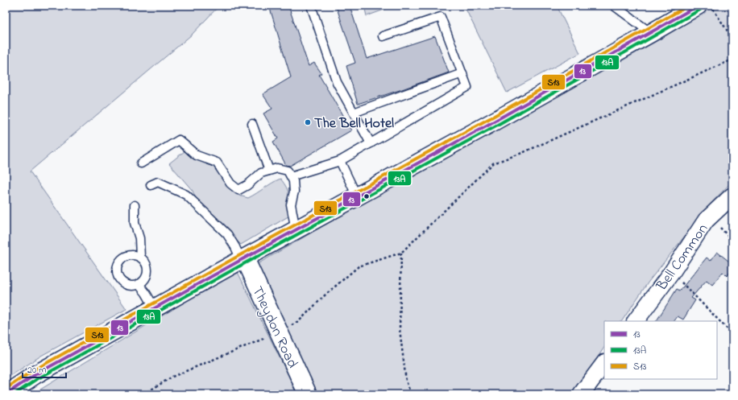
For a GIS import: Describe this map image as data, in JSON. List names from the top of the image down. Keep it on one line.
{"streets":{"main road":["Theydon Road"],"street":["Bell Common"]},"places":["The Bell Hotel"],"lines":["transit line 13","transit line S13","transit line 13A"],"legend":["13","13A","S13"],"scale_bar":"20 m"}
